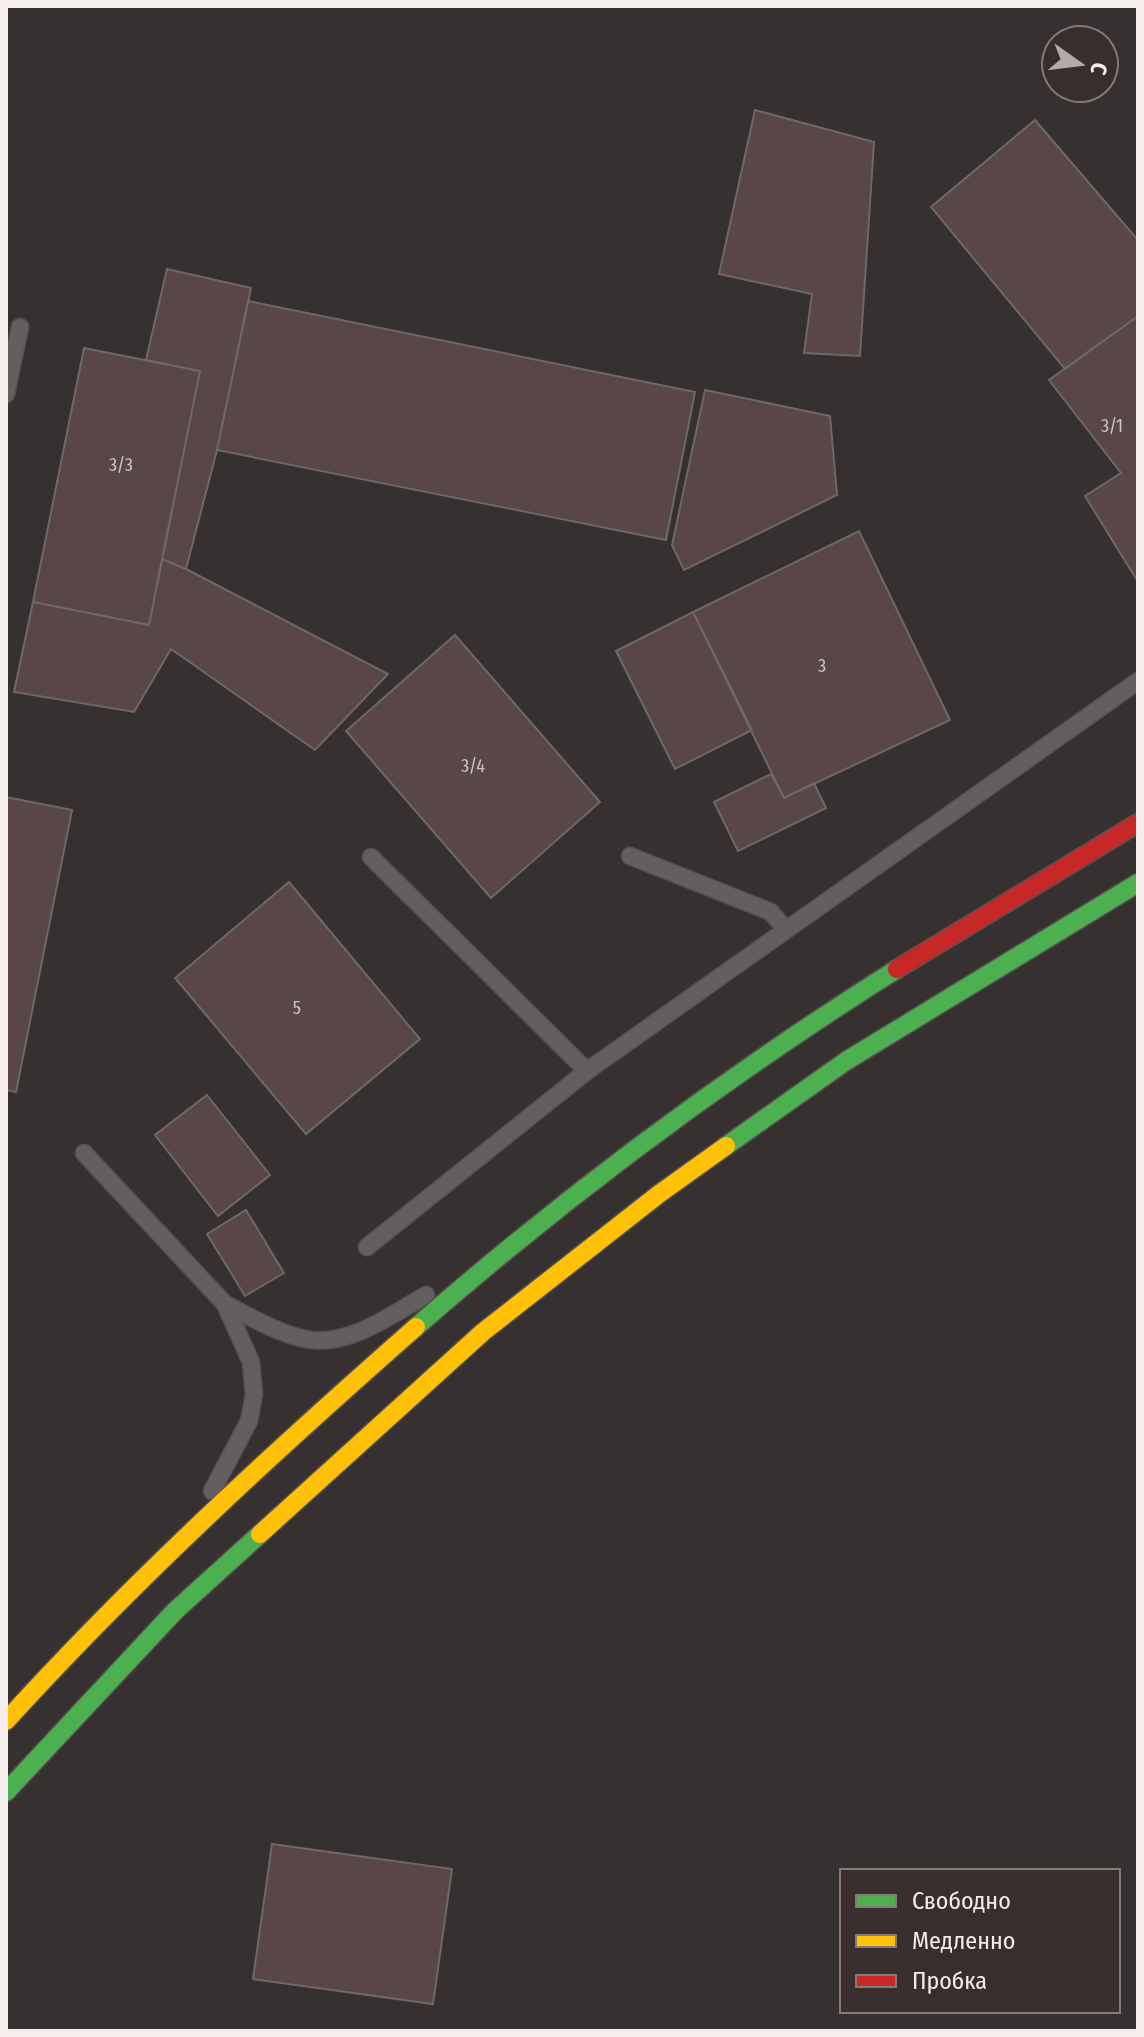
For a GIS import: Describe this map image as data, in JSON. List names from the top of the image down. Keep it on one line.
{"house_numbers":["3/1","3/3","3","3/4","5"],"legend":["Свободно","Медленно","Пробка"],"north":"right"}
